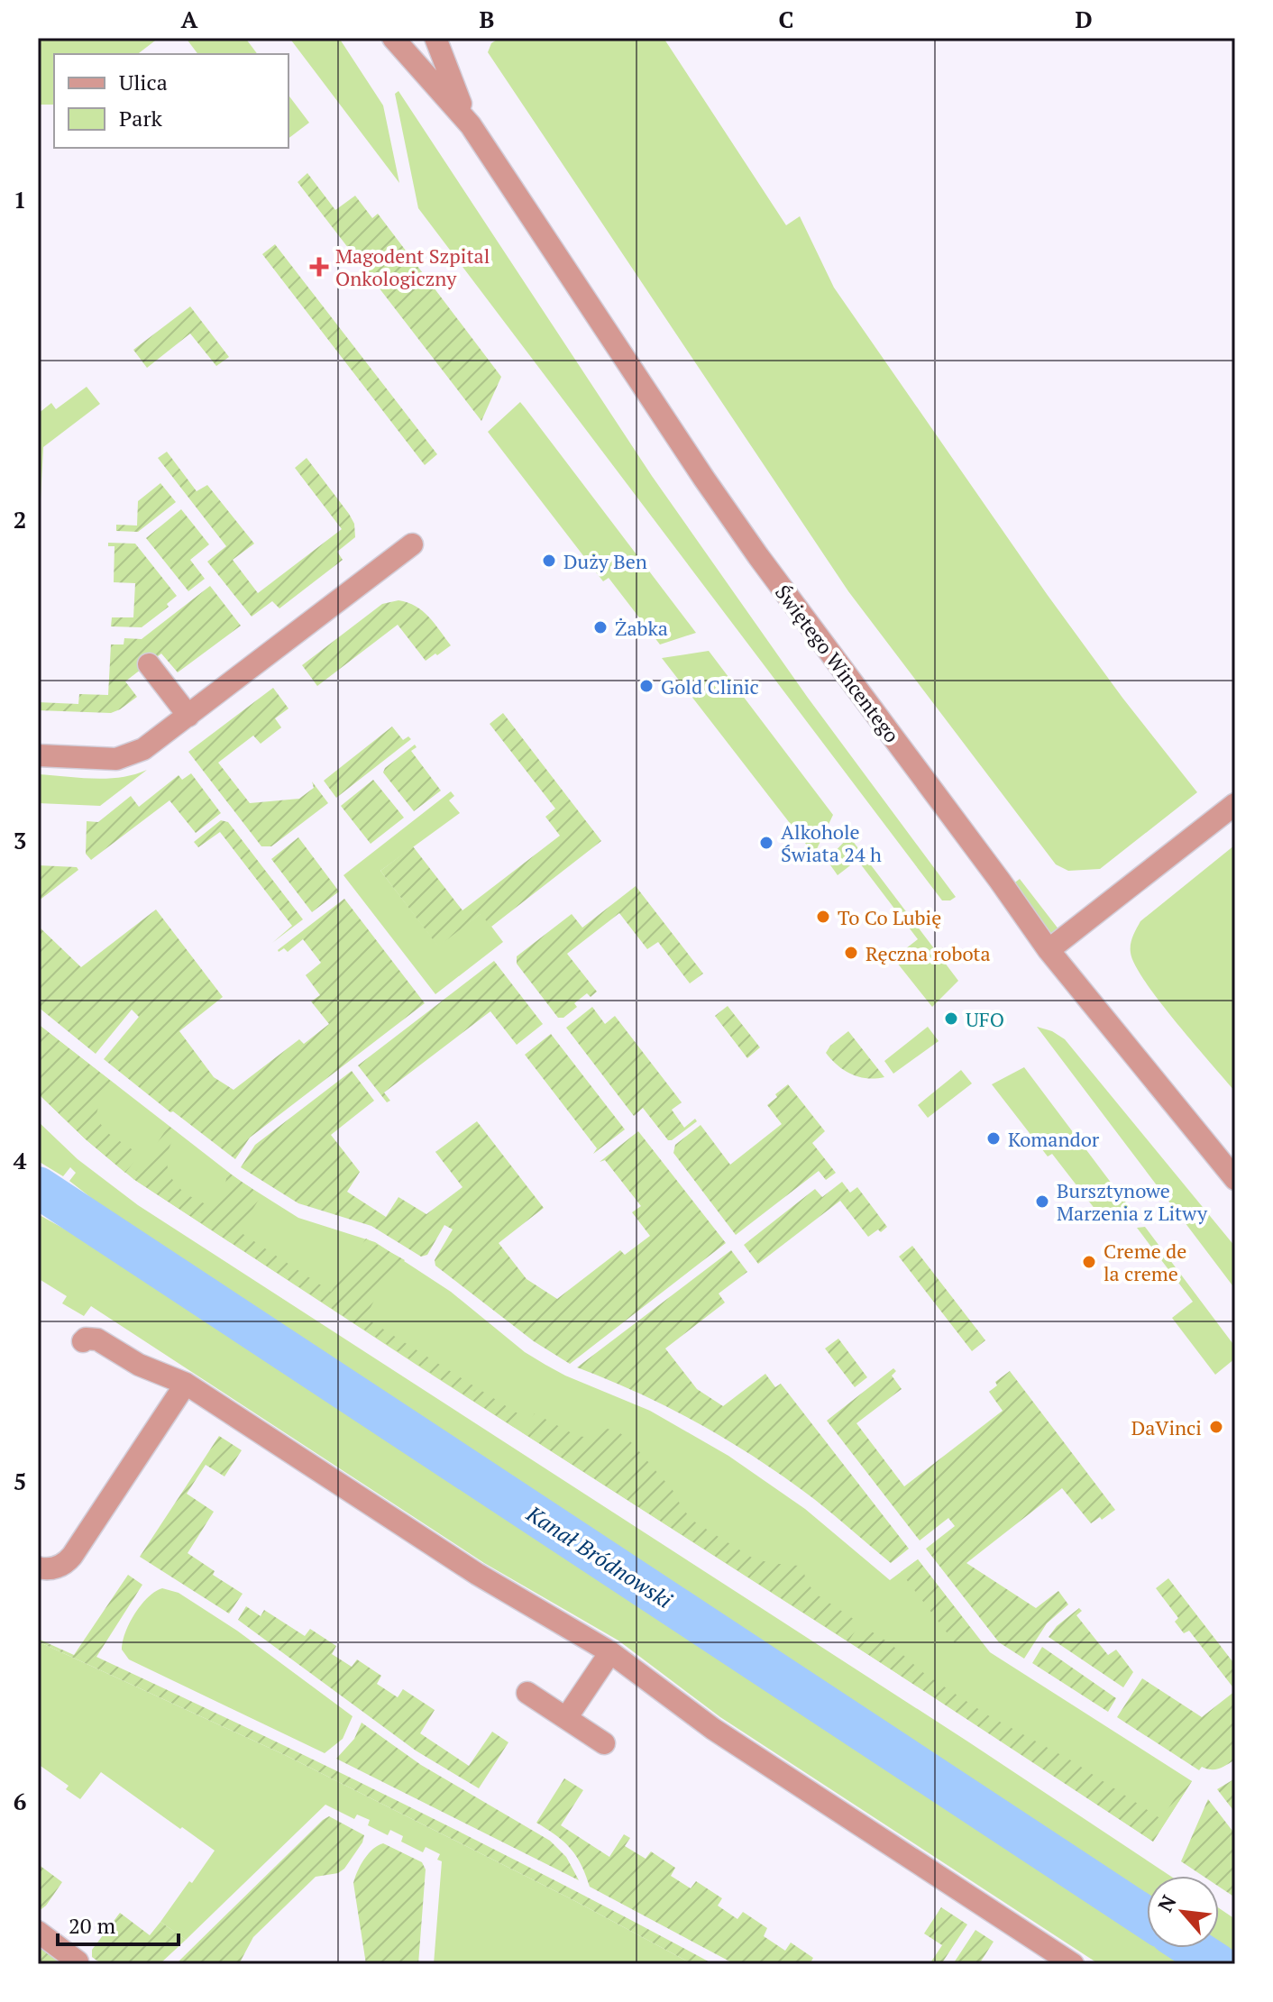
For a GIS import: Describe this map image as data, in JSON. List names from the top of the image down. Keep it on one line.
{"streets":{"street":["Świętego Wincentego"]},"water":["Kanał Bródnowski"],"places":{"health":["Magodent Szpital Onkologiczny"],"other":["Duży Ben","Żabka","Gold Clinic","Alkohole Świata 24 h","To Co Lubię","Ręczna robota","UFO","Komandor","Bursztynowe Marzenia z Litwy","Creme de la creme","DaVinci"]},"legend":["Ulica","Park"],"scale_bar":"20 m","north":"top left","grid":{"columns":["A","B","C","D"],"rows":["1","2","3","4","5","6"]}}
